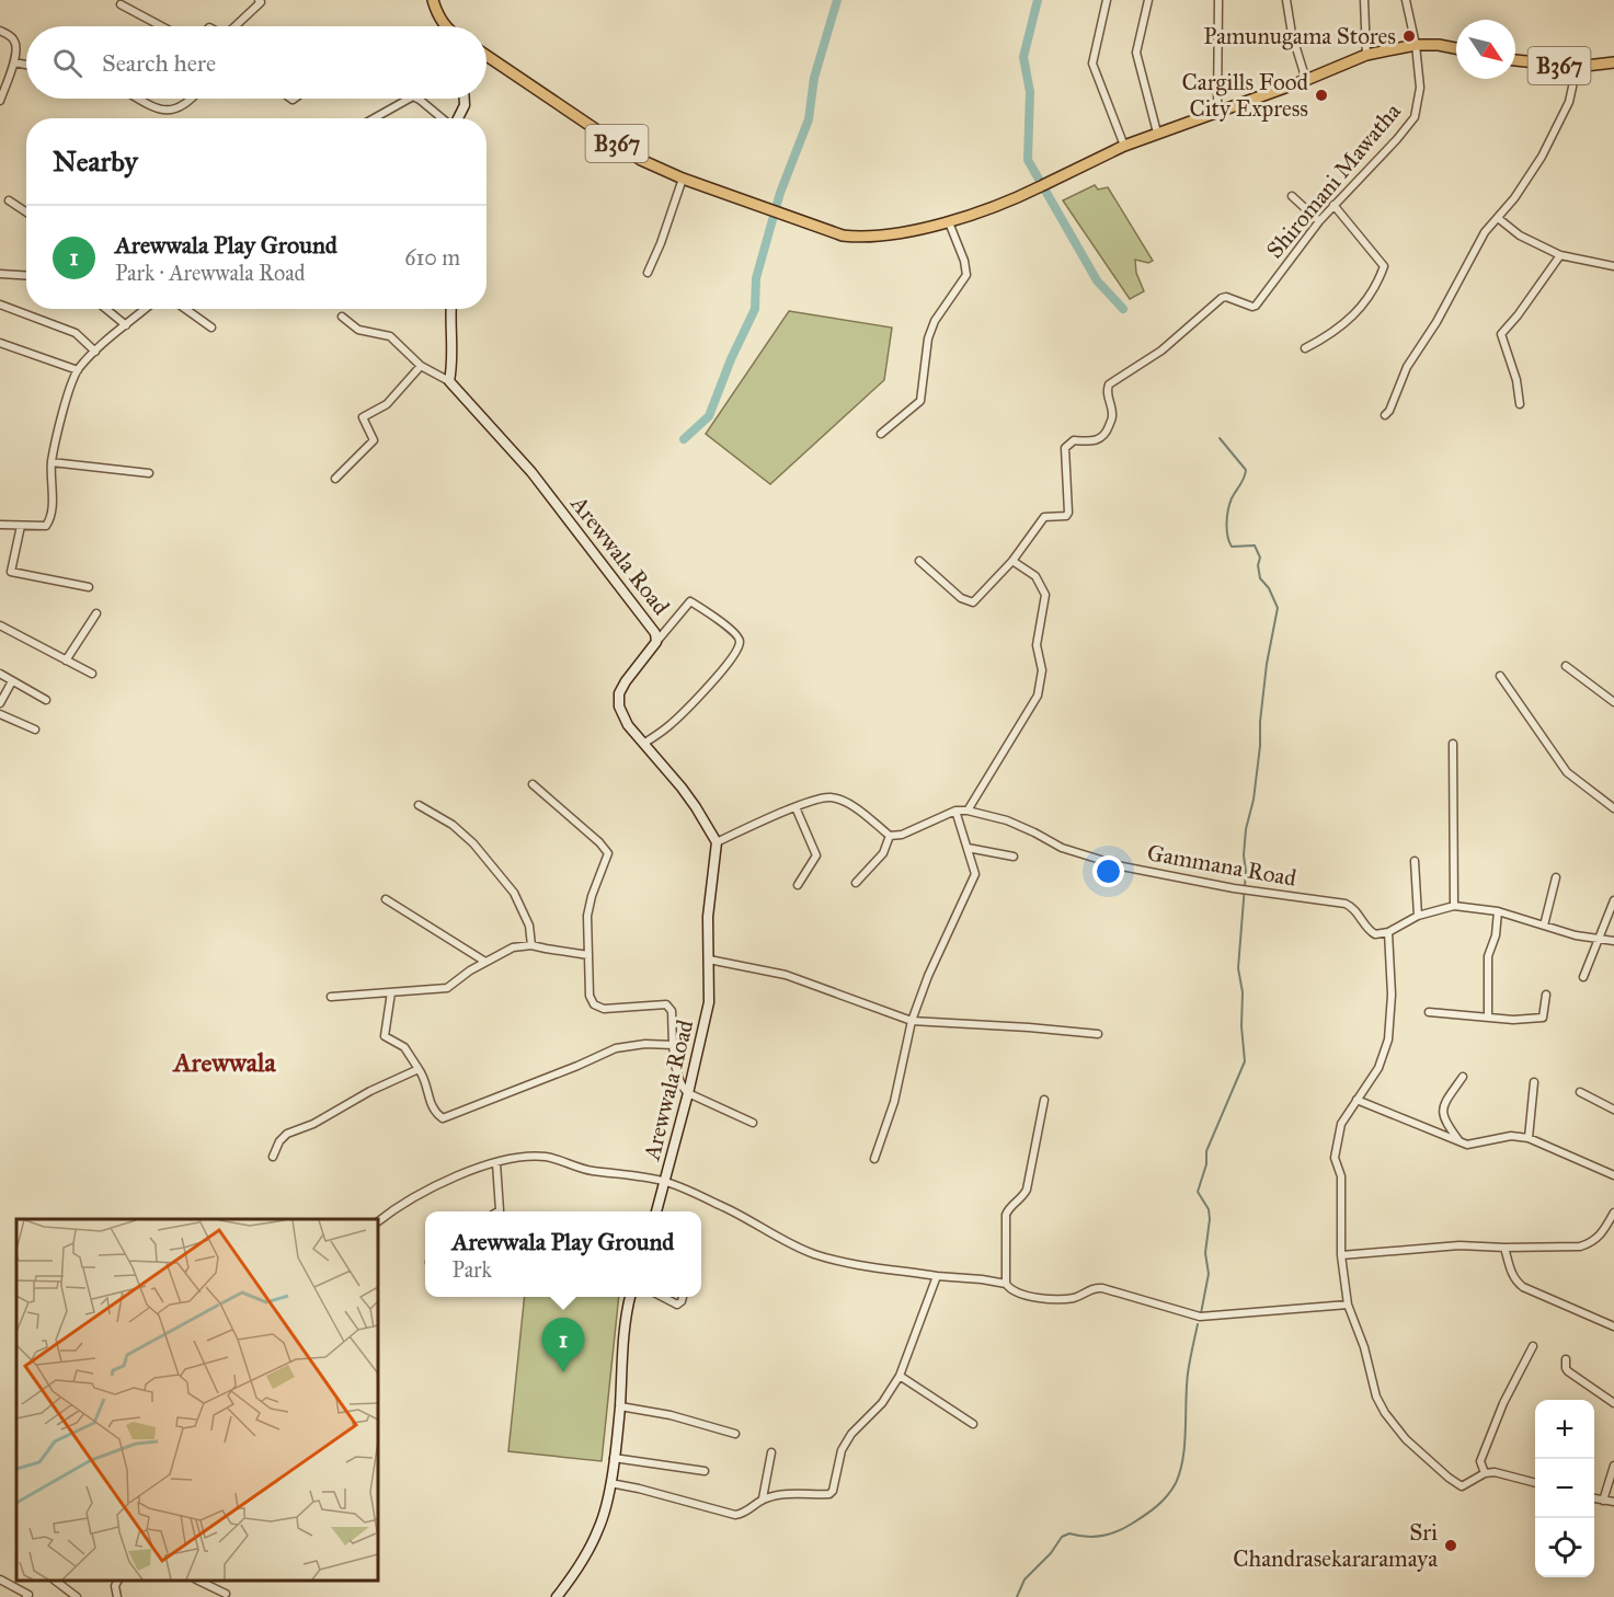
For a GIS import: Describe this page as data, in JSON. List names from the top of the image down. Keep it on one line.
{"streets":{"main road":["B367"],"street":["Shiromani Mawatha","Arewwala Road","Gammana Road"]},"crossings":[["B367","Shiromani Mawatha"]],"districts":["Arewwala"],"places":["Pamunugama Stores","Cargills Food City Express","Sri Chandrasekararamaya"],"north":"bottom right","page":{"search":"Search here","heading":"Nearby","list":[{"mark":"1","name":"Arewwala Play Ground","note":"Park · Arewwala Road","value":"610 m"}],"popup":["Arewwala Play Ground","Park"],"pins":"1","map_buttons":["+","−"]}}
